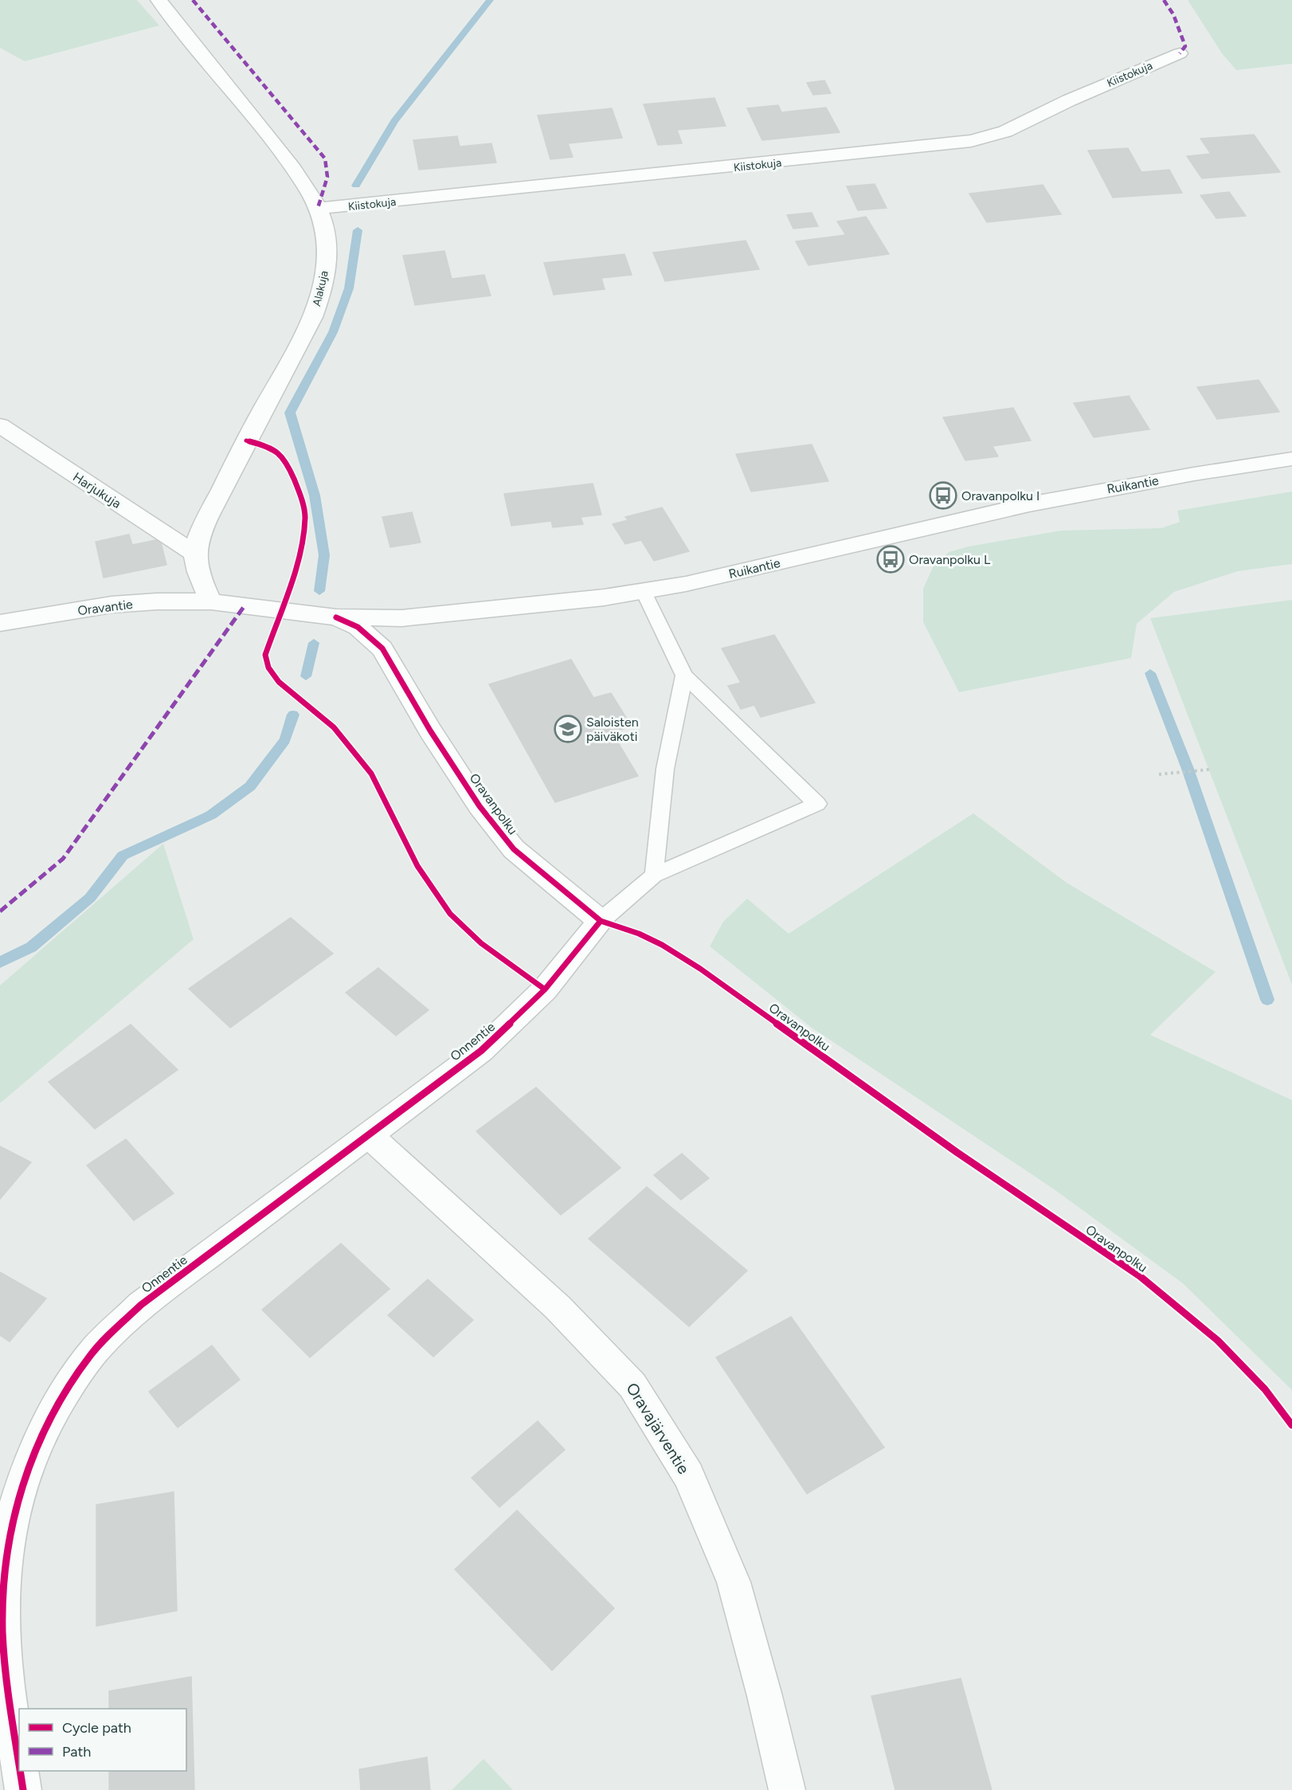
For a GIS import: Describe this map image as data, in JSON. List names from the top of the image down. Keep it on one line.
{"streets":{"street":["Kiistokuja","Alakuja","Ruikantie","Harjukuja","Oravantie","Oravanpolku","Onnentie","Oravajärventie"]},"crossings":[["Kiistokuja","Alakuja"],["Alakuja","Harjukuja"],["Ruikantie","Oravantie"],["Ruikantie","Oravanpolku"],["Oravanpolku","Onnentie"],["Onnentie","Oravajärventie"]],"places":{"bus stop":["Oravanpolku I","Oravanpolku L"],"school or university":["Saloisten päiväkoti"]},"legend":["Cycle path","Path"]}
